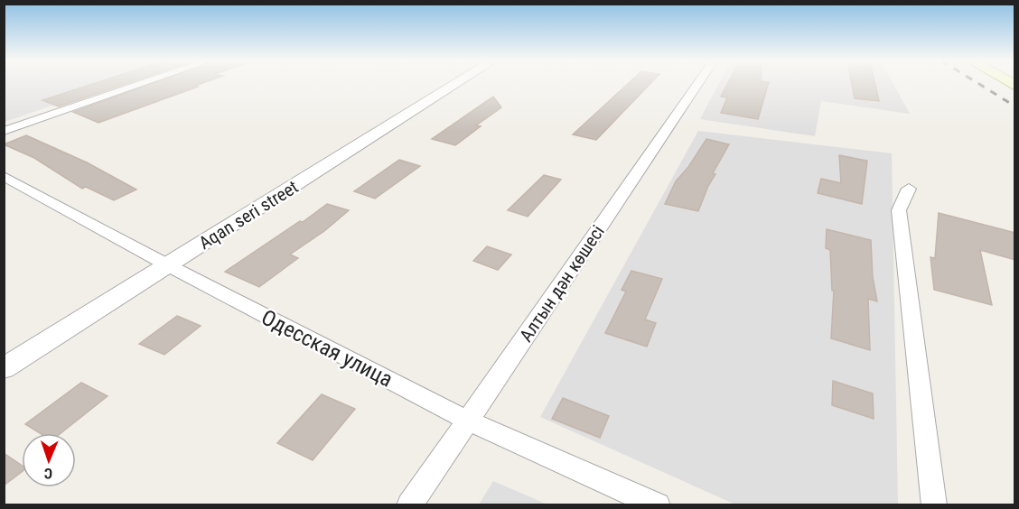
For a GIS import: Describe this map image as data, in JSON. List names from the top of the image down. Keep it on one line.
{"streets":{"street":["Aqan seri street","Алтын дән көшесі","Одесская улица"]},"crossings":[["Aqan seri street","Одесская улица"],["Алтын дән көшесі","Одесская улица"]],"north":"bottom"}
